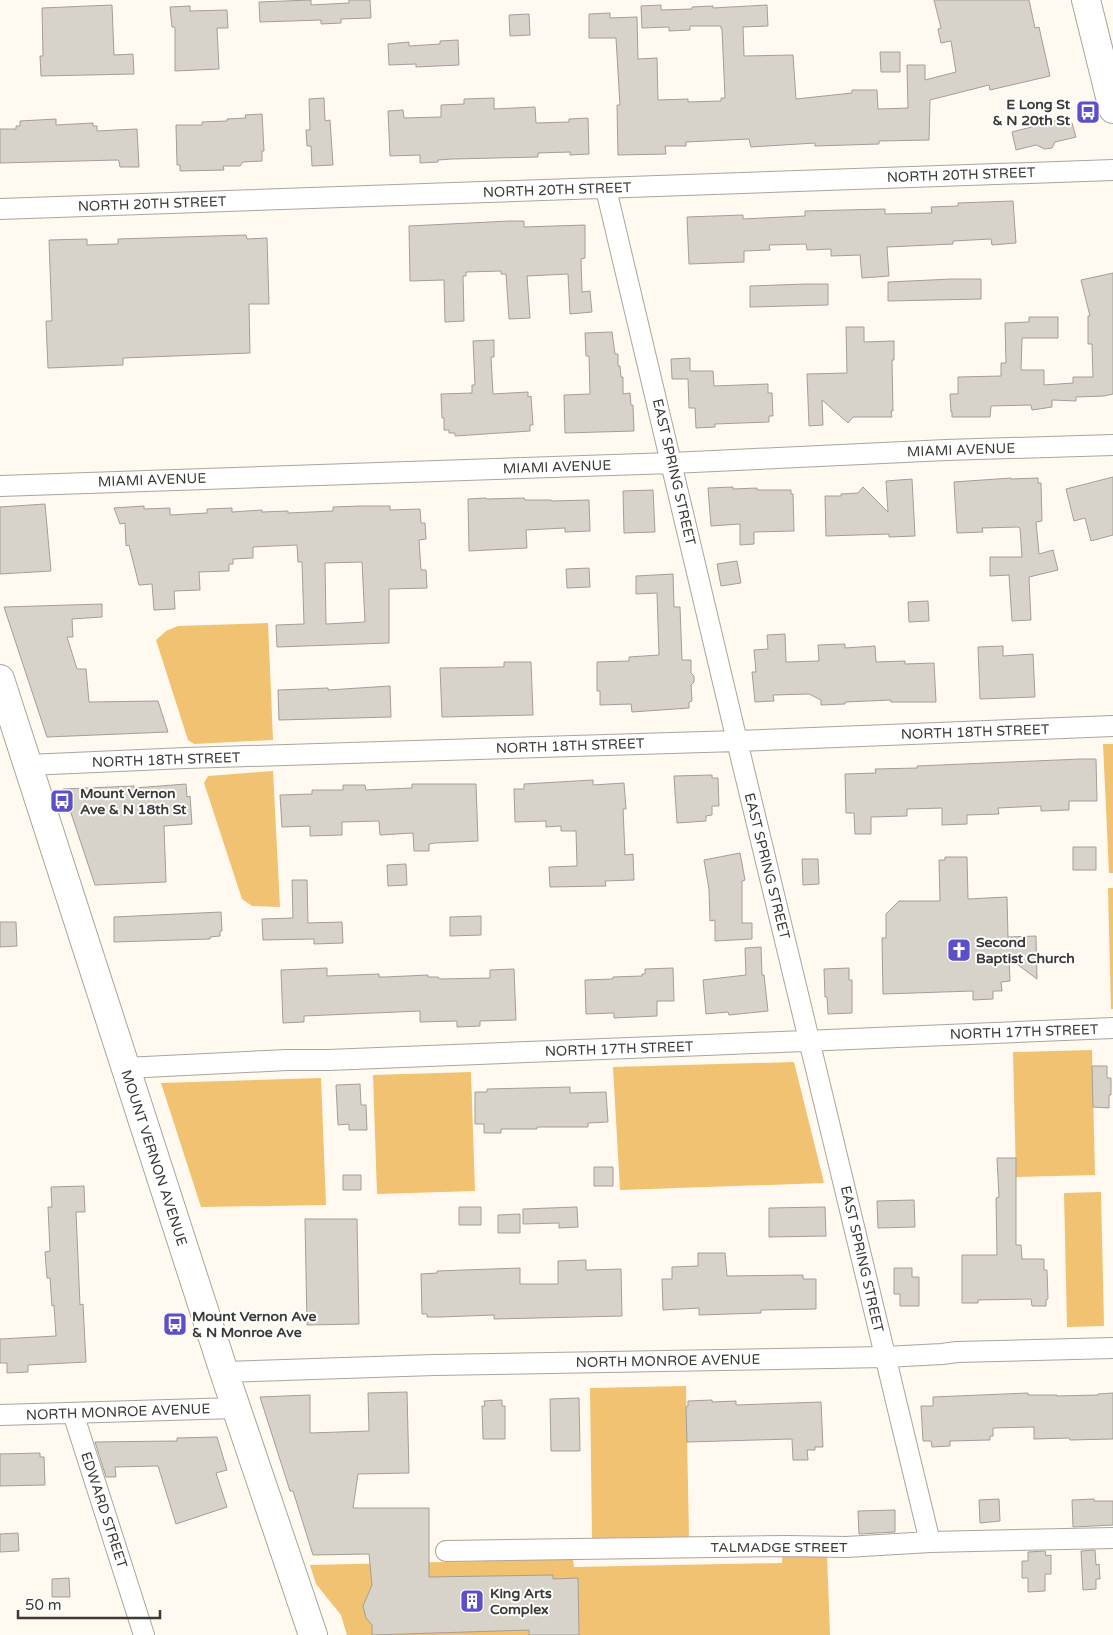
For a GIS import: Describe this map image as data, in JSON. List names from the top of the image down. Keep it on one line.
{"streets":{"street":["NORTH 20TH STREET","MIAMI AVENUE","EAST SPRING STREET","NORTH 18TH STREET","NORTH 17TH STREET","MOUNT VERNON AVENUE","NORTH MONROE AVENUE","EDWARD STREET","TALMADGE STREET"]},"crossings":[["NORTH 20TH STREET","EAST SPRING STREET"],["MIAMI AVENUE","EAST SPRING STREET"],["EAST SPRING STREET","NORTH 18TH STREET"],["EAST SPRING STREET","NORTH 17TH STREET"],["EAST SPRING STREET","NORTH MONROE AVENUE"],["EAST SPRING STREET","TALMADGE STREET"],["NORTH 18TH STREET","MOUNT VERNON AVENUE"],["NORTH 17TH STREET","MOUNT VERNON AVENUE"],["MOUNT VERNON AVENUE","NORTH MONROE AVENUE"],["NORTH MONROE AVENUE","EDWARD STREET"]],"places":{"bus stop":["E Long St & N 20th St","Mount Vernon Ave & N 18th St","Mount Vernon Ave & N Monroe Ave"],"church":["Second Baptist Church"],"building":["King Arts Complex"]},"scale_bar":"50 m"}
